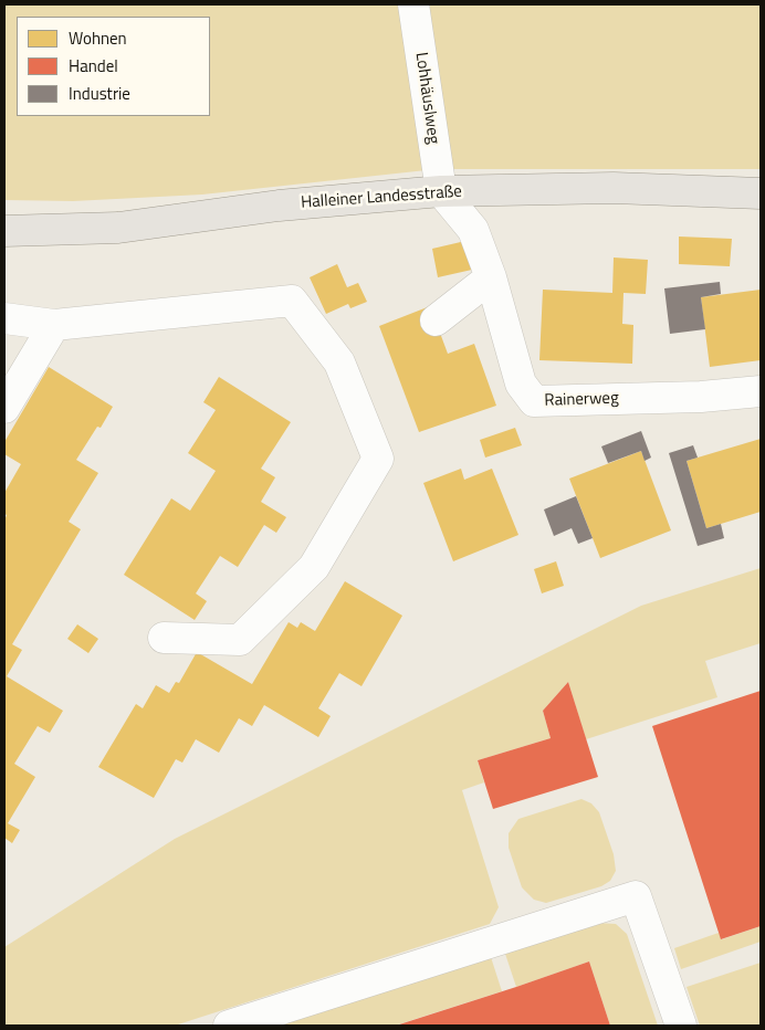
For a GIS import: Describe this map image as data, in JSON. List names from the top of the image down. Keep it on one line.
{"streets":{"main road":["Halleiner Landesstraße"],"street":["Lohhäuslweg","Rainerweg"]},"crossings":[["Lohhäuslweg","Halleiner Landesstraße"],["Lohhäuslweg","Rainerweg"],["Halleiner Landesstraße","Rainerweg"]],"legend":["Wohnen","Handel","Industrie"]}
